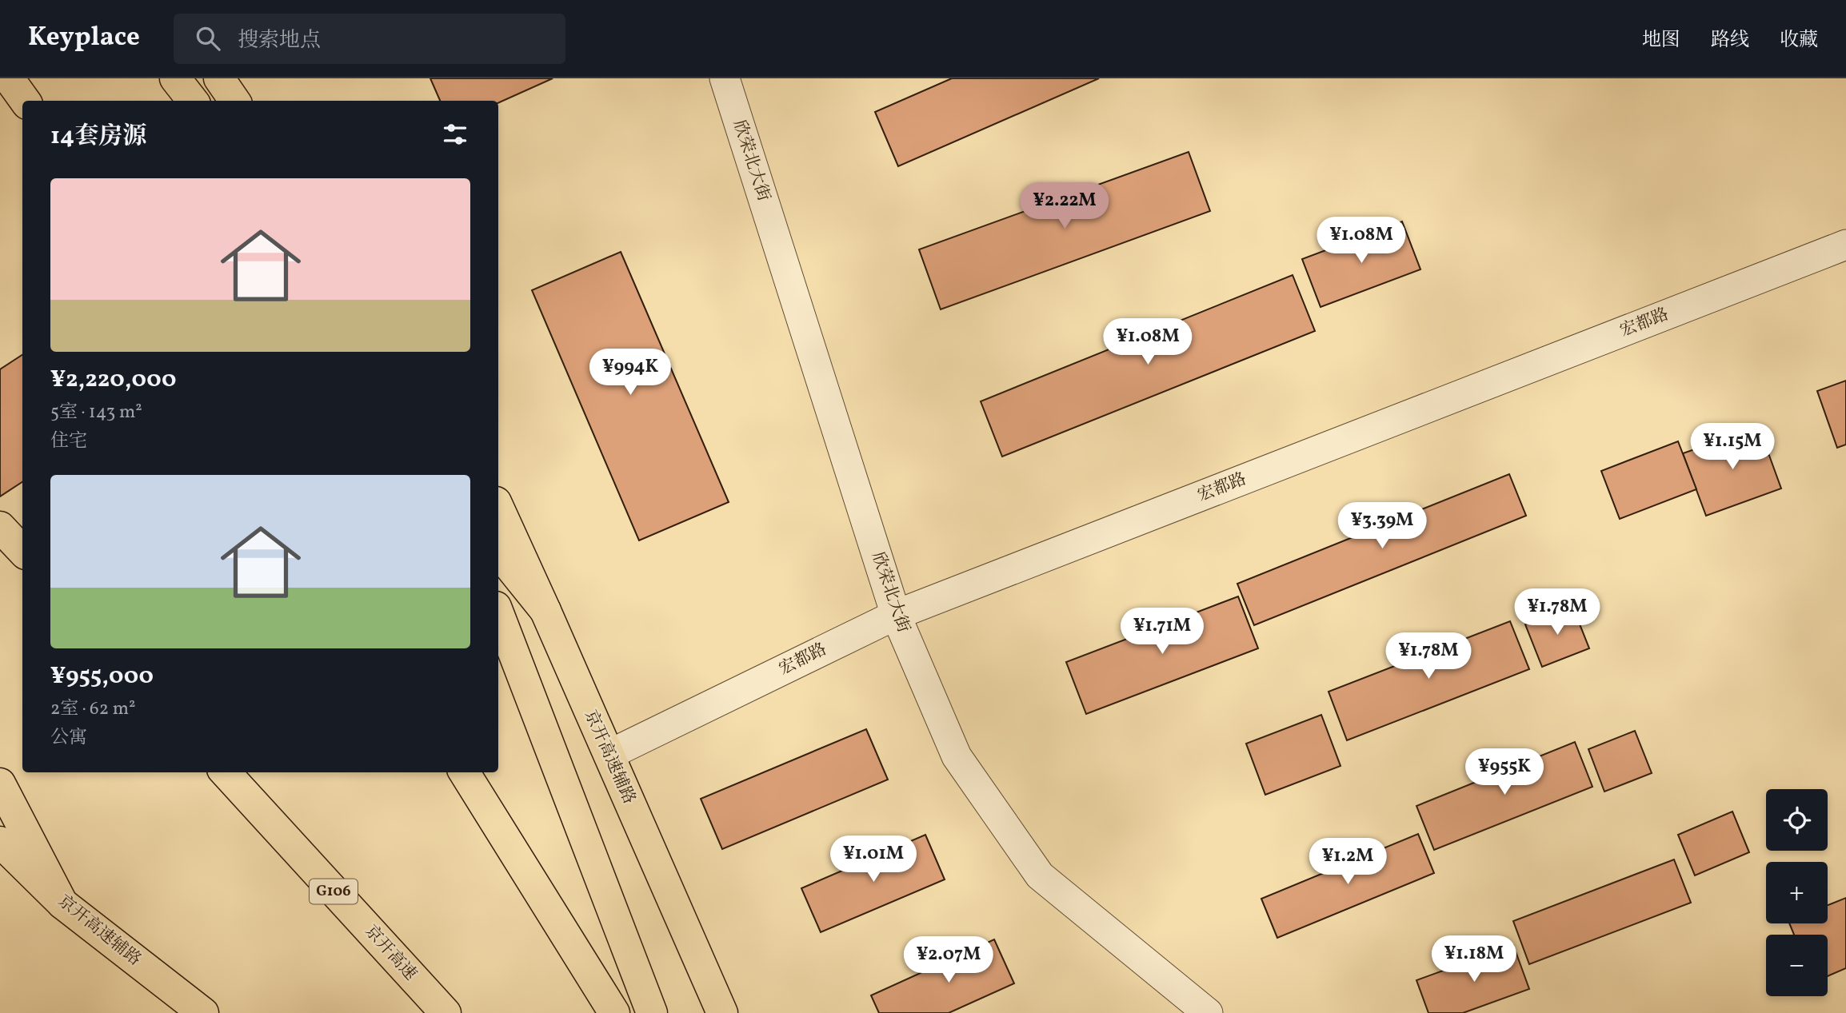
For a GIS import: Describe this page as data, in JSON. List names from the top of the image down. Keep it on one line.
{"streets":{"main road":["京开高速辅路","G106","京开高速"],"street":["欣荣北大街","宏都路"]},"crossings":[["欣荣北大街","宏都路"],["宏都路","京开高速辅路"]],"page":{"header":"Keyplace","search":"搜索地点","nav":["地图","路线","收藏"],"heading":"14套房源","list":[{"name":"¥2,220,000","note":"5室 · 143 m² · 住宅"},{"name":"¥955,000","note":"2室 · 62 m² · 公寓"}],"price":["¥2.22M","¥1.08M","¥1.08M","¥994K","¥1.15M","¥3.39M","¥1.78M","¥1.71M","¥1.78M","¥955K","¥1.01M","¥1.2M","¥1.18M","¥2.07M"],"map_buttons":["+","−"]}}
